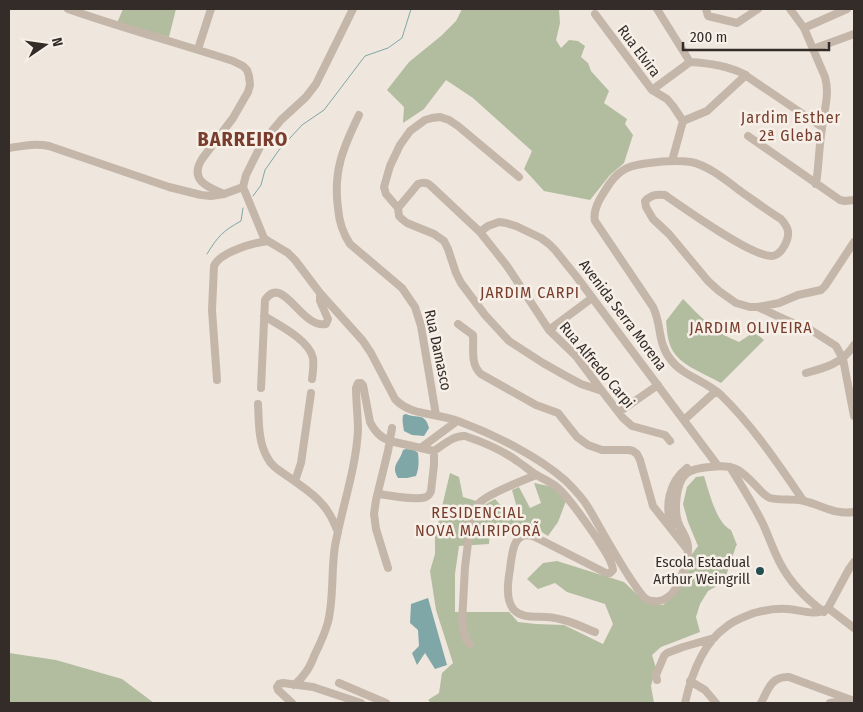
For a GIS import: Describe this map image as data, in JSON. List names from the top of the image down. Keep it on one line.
{"streets":{"street":["Rua Elvira","Avenida Serra Morena","Rua Damasco","Rua Alfredo Carpi"]},"crossings":[["Avenida Serra Morena","Rua Alfredo Carpi"]],"districts":["Jardim Esther 2ª Gleba","BARREIRO","JARDIM CARPI","JARDIM OLIVEIRA","RESIDENCIAL NOVA MAIRIPORÃ"],"places":["Escola Estadual Arthur Weingrill"],"scale_bar":"200 m","north":"right"}
